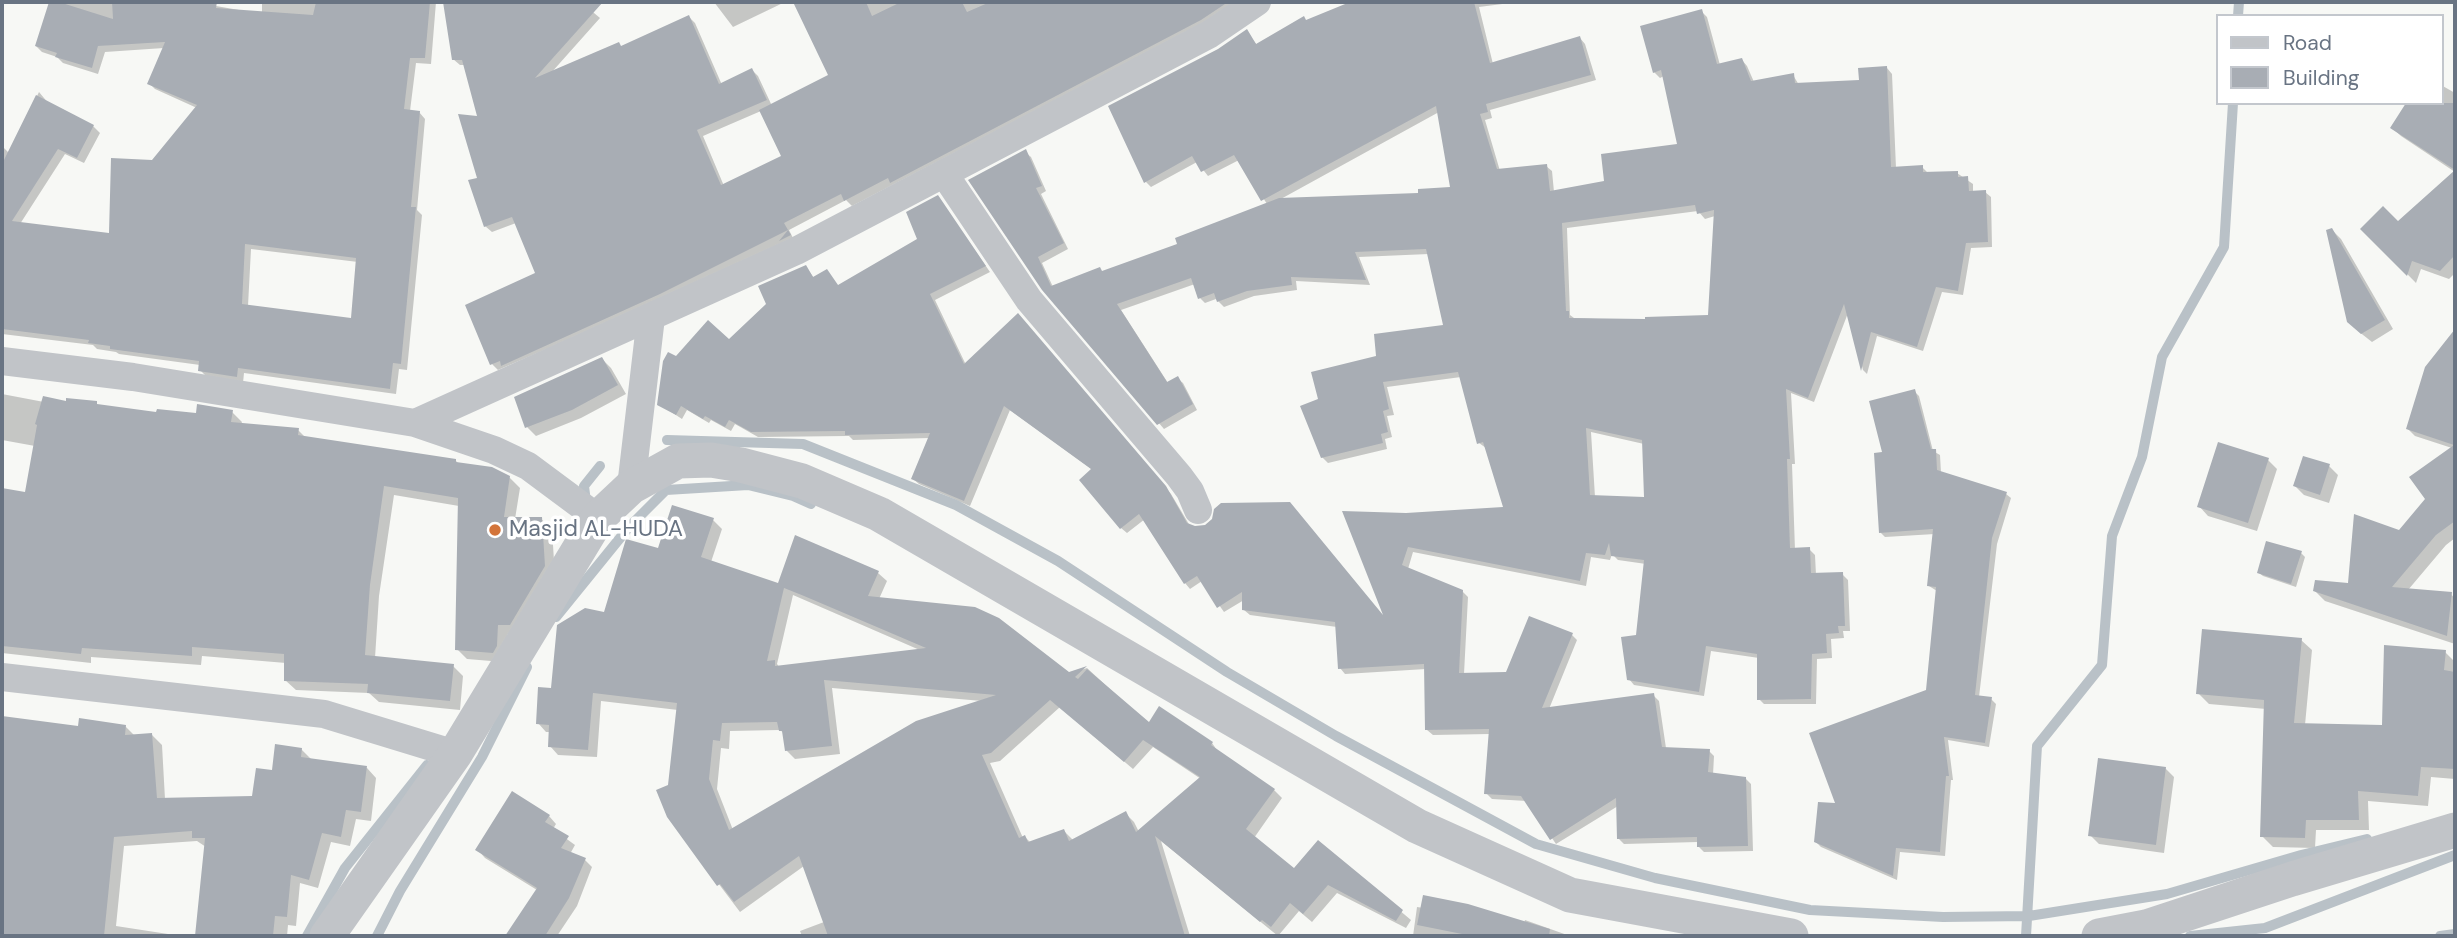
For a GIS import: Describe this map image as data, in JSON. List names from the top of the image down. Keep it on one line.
{"places":["Masjid AL-HUDA"],"legend":["Road","Building"]}
